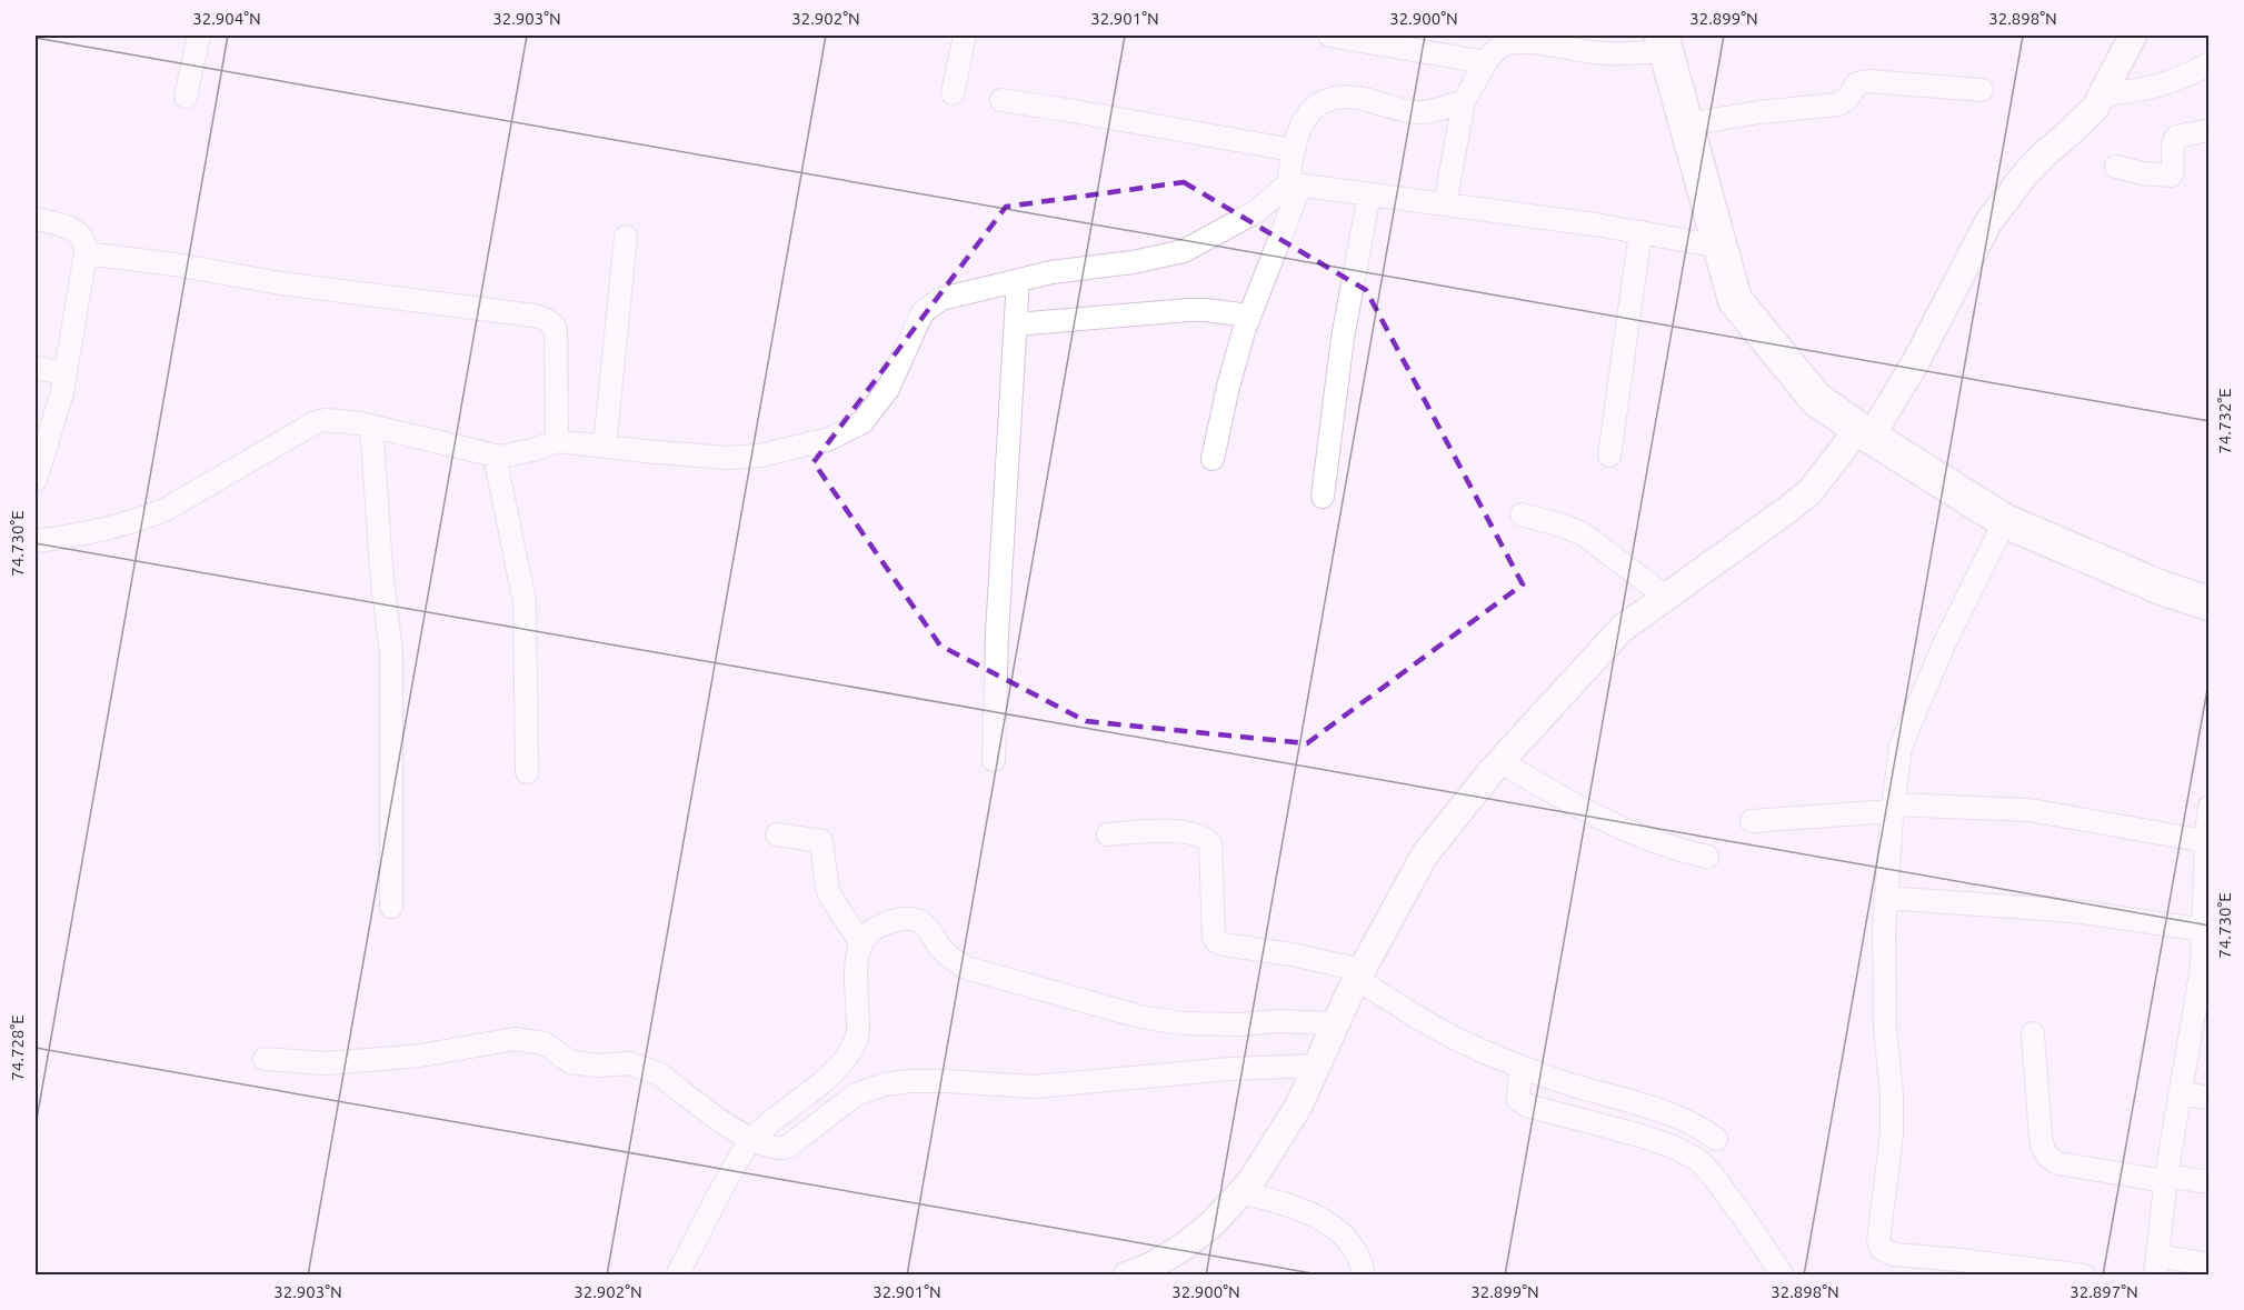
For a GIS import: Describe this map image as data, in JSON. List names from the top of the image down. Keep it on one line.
{"coordinates":["32.904°N","32.903°N","32.902°N","32.901°N","32.900°N","32.899°N","32.898°N","74.732°E","74.730°E","74.728°E","32.897°N"]}
